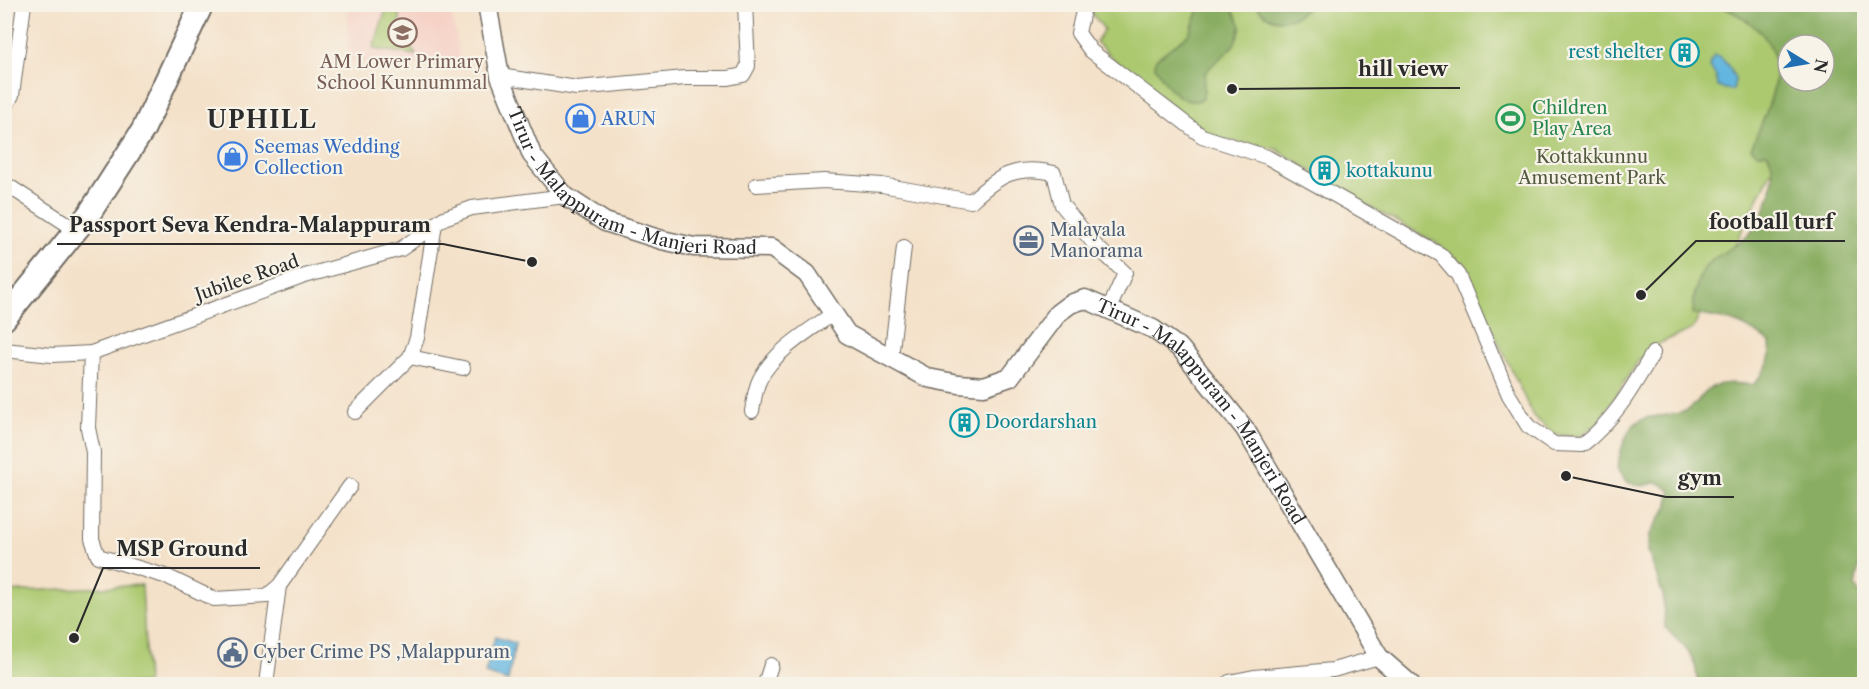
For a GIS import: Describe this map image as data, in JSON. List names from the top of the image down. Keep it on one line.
{"streets":{"main road":["Tirur - Malappuram - Manjeri Road"],"street":["Jubilee Road"]},"crossings":[["Tirur - Malappuram - Manjeri Road","Jubilee Road"]],"districts":["UPHILL"],"parks":["Kottakkunnu Amusement Park"],"places":{"school or university":["AM Lower Primary School Kunnummal"],"building":["rest shelter","kottakunu","Doordarshan"],"other":["hill view","Passport Seva Kendra-Malappuram","football turf","gym","MSP Ground"],"sports":["Children Play Area"],"shop":["ARUN","Seemas Wedding Collection"],"office":["Malayala Manorama"],"public building":["Cyber Crime PS ,Malappuram"]},"north":"right"}
